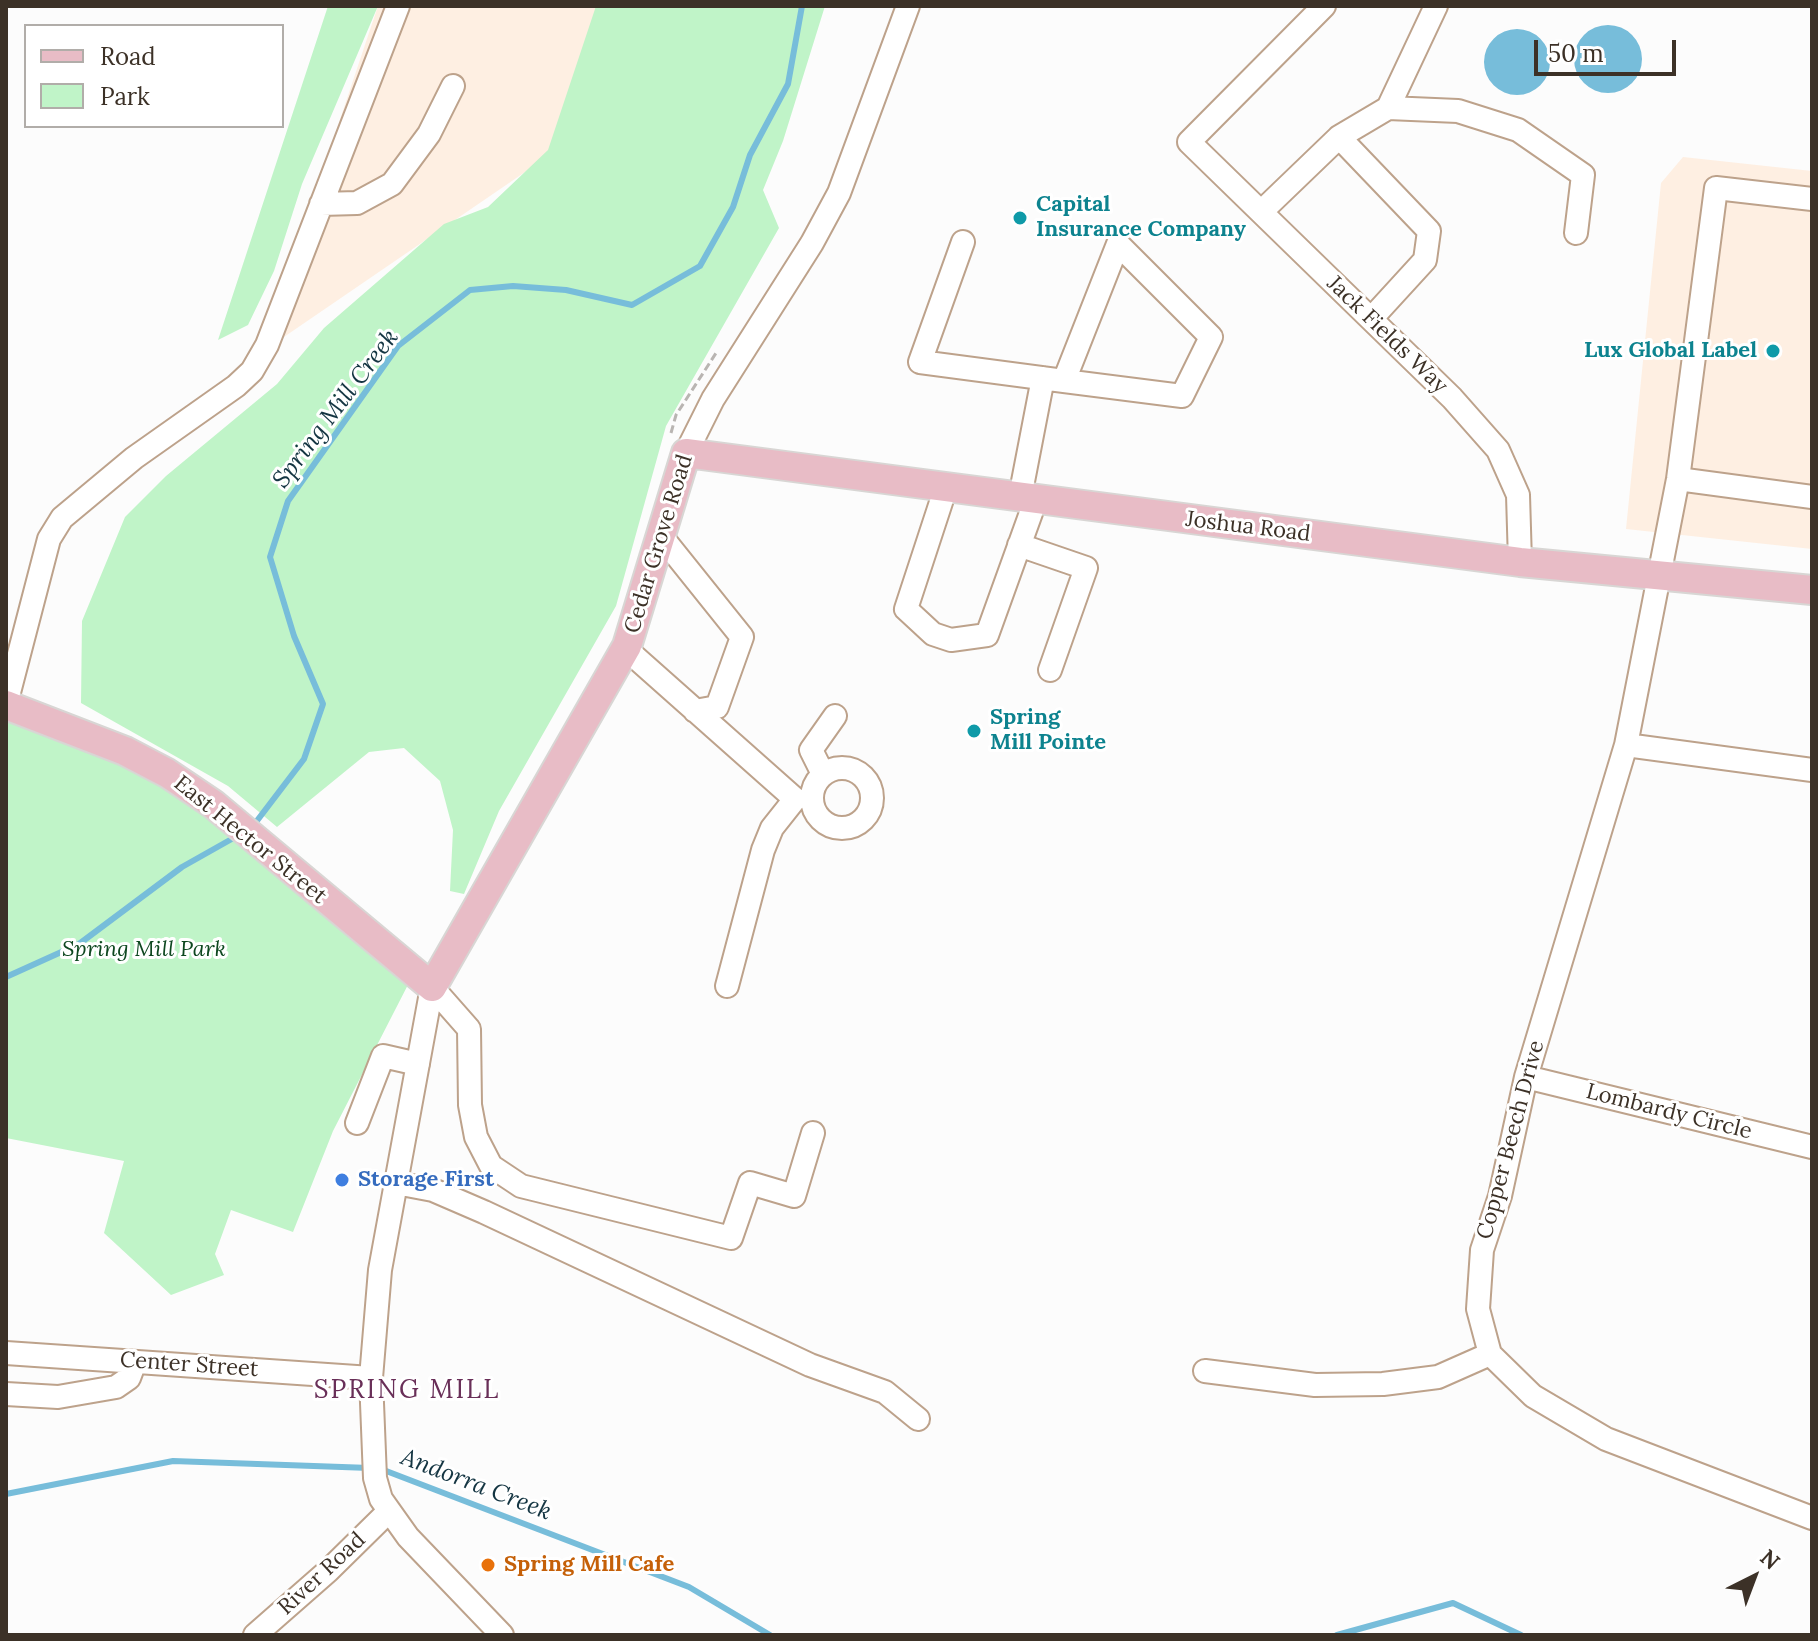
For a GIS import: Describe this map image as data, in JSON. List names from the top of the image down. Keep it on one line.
{"streets":{"main road":["Joshua Road","Cedar Grove Road","East Hector Street"],"street":["Jack Fields Way","Lombardy Circle","Copper Beech Drive","Center Street","River Road"]},"crossings":[["Jack Fields Way","Joshua Road"],["Joshua Road","Cedar Grove Road"],["Joshua Road","Copper Beech Drive"],["Cedar Grove Road","East Hector Street"],["Lombardy Circle","Copper Beech Drive"]],"districts":["SPRING MILL"],"water":["Spring Mill Creek","Andorra Creek"],"parks":["Spring Mill Park"],"places":["Capital Insurance Company","Lux Global Label","Spring Mill Pointe","Storage First","Spring Mill Cafe"],"legend":["Road","Park"],"scale_bar":"50 m","north":"top right"}
